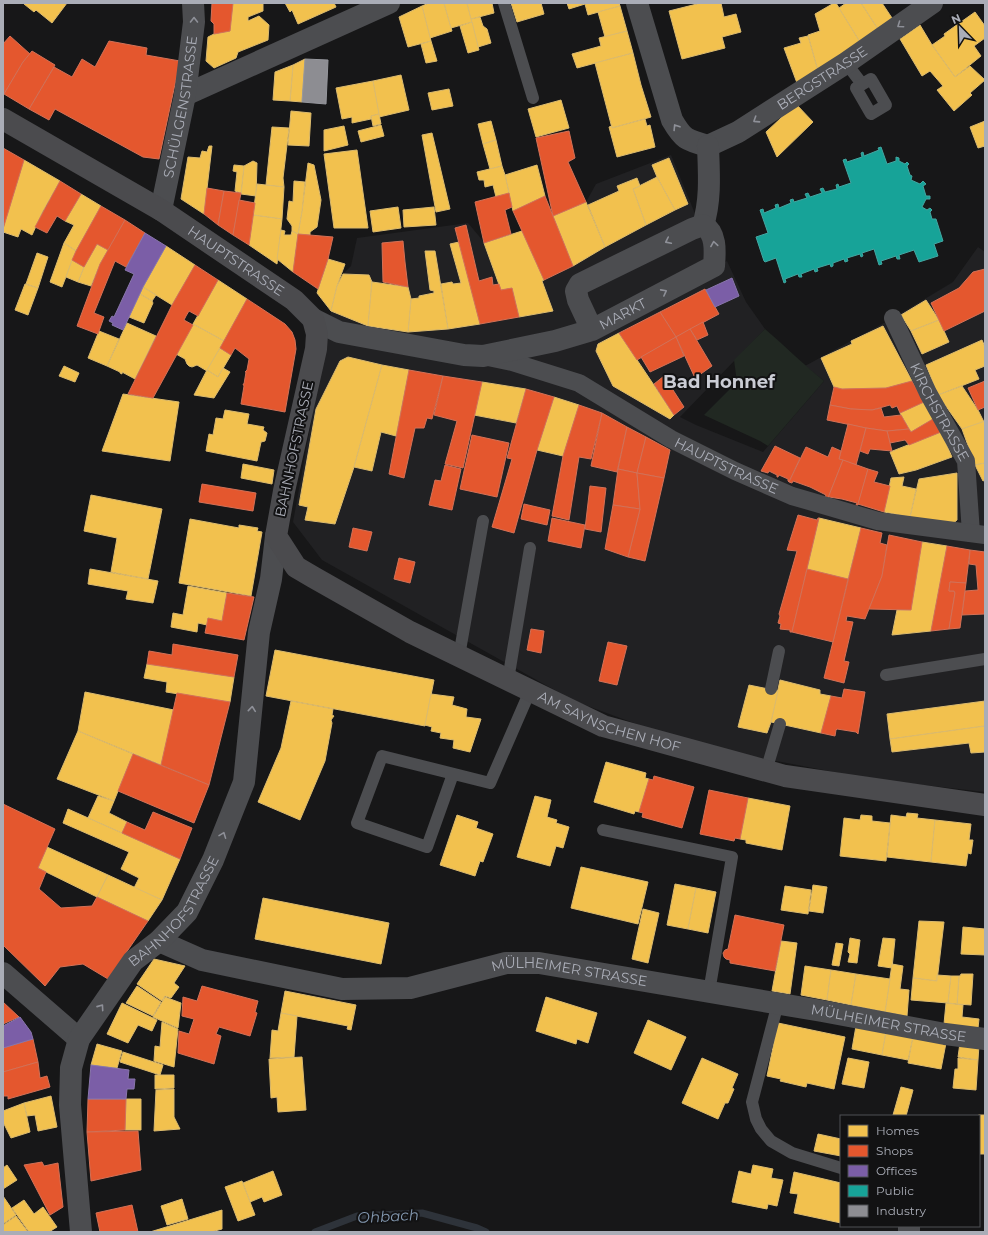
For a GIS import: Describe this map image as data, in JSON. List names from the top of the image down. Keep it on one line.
{"streets":{"main road":["HAUPTSTRASSE","BAHNHOFSTRASSE","AM SAYNSCHEN HOF"],"street":["BERGSTRASSE","SCHÜLGENSTRASSE","MARKT","KIRCHSTRASSE","MÜLHEIMER STRASSE"]},"crossings":[["SCHÜLGENSTRASSE","HAUPTSTRASSE"],["HAUPTSTRASSE","MARKT"],["HAUPTSTRASSE","KIRCHSTRASSE"],["HAUPTSTRASSE","BAHNHOFSTRASSE"],["BAHNHOFSTRASSE","AM SAYNSCHEN HOF"],["BAHNHOFSTRASSE","MÜLHEIMER STRASSE"]],"one_way":["BERGSTRASSE","SCHÜLGENSTRASSE","BAHNHOFSTRASSE"],"districts":["Bad Honnef"],"water":["Ohbach"],"legend":["Homes","Shops","Offices","Public","Industry"],"north":"top left"}
